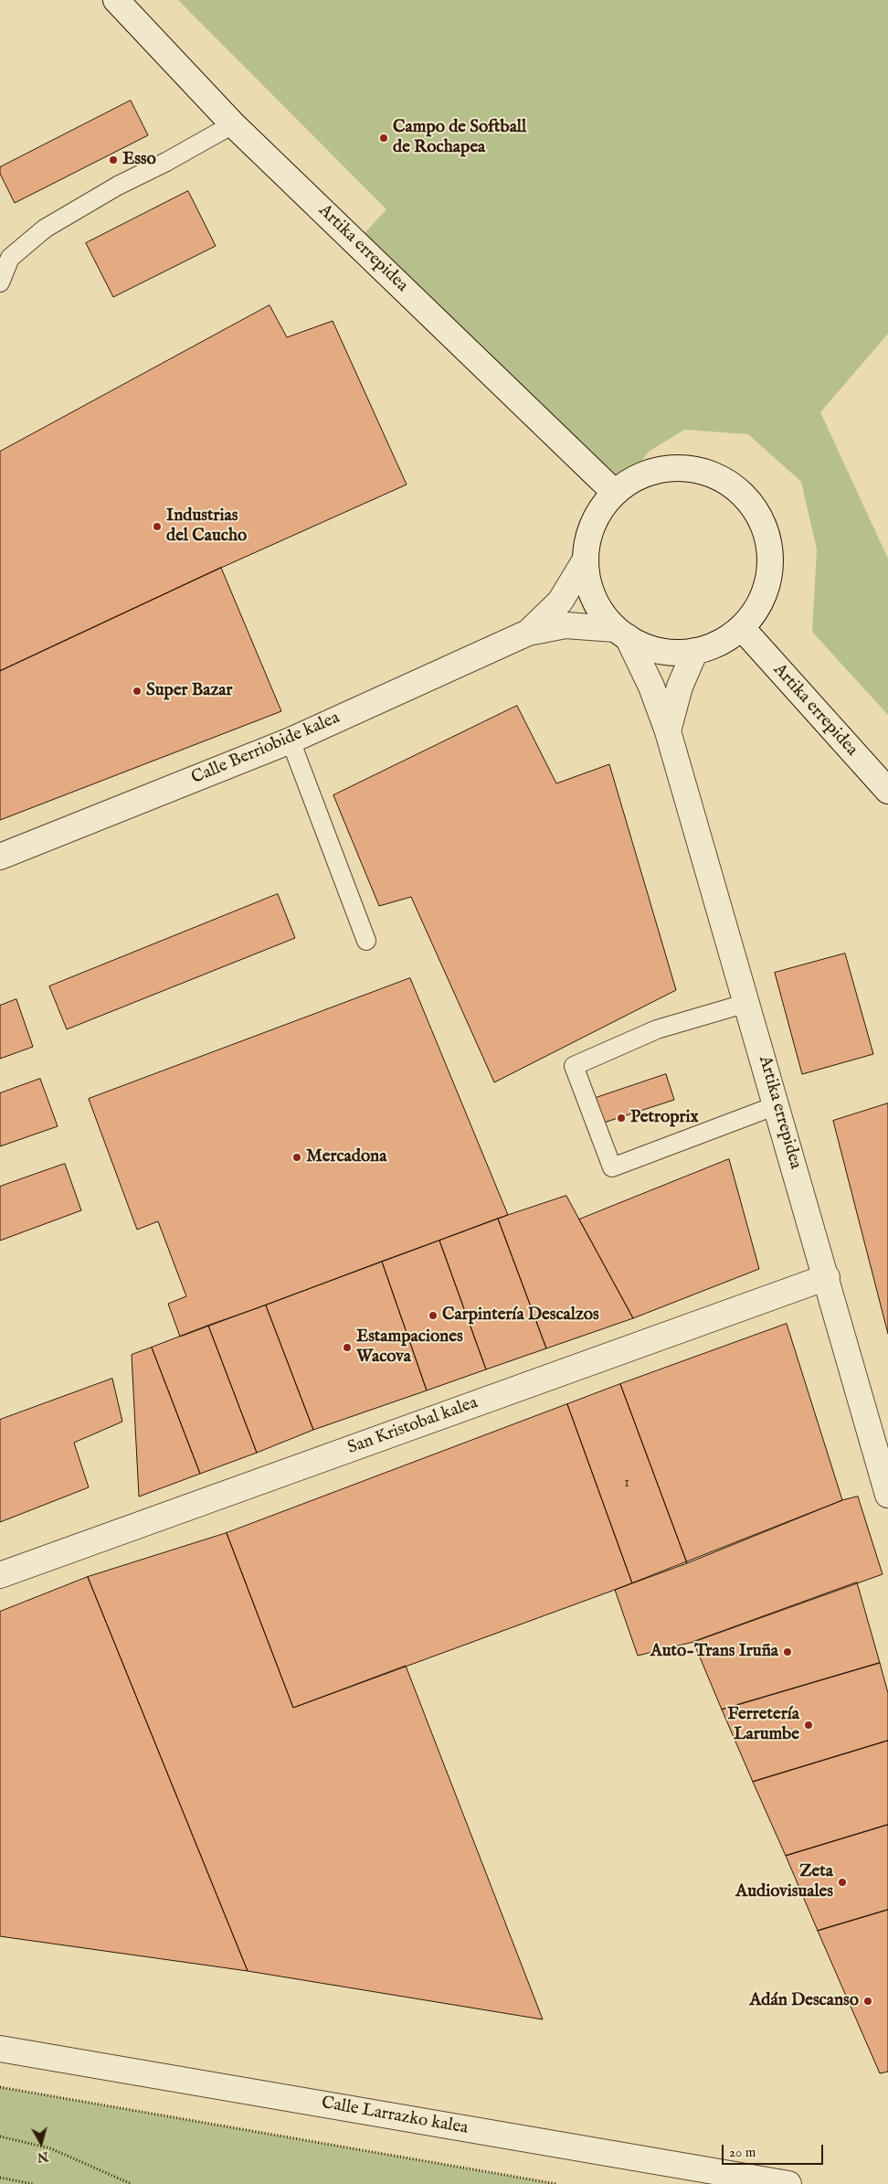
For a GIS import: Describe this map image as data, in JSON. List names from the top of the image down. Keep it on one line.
{"streets":{"street":["Artika errepidea","Calle Berriobide kalea","San Kristobal kalea","Calle Larrazko kalea"]},"crossings":[["Artika errepidea","Calle Berriobide kalea"],["Artika errepidea","San Kristobal kalea"]],"places":["Campo de Softball de Rochapea","Esso","Industrias del Caucho","Super Bazar","Petroprix","Mercadona","Carpintería Descalzos","Estampaciones Wacova","Auto-Trans Iruña","Ferretería Larumbe","Zeta Audiovisuales","Adán Descanso"],"house_numbers":["1"],"scale_bar":"20 m","north":"bottom"}
